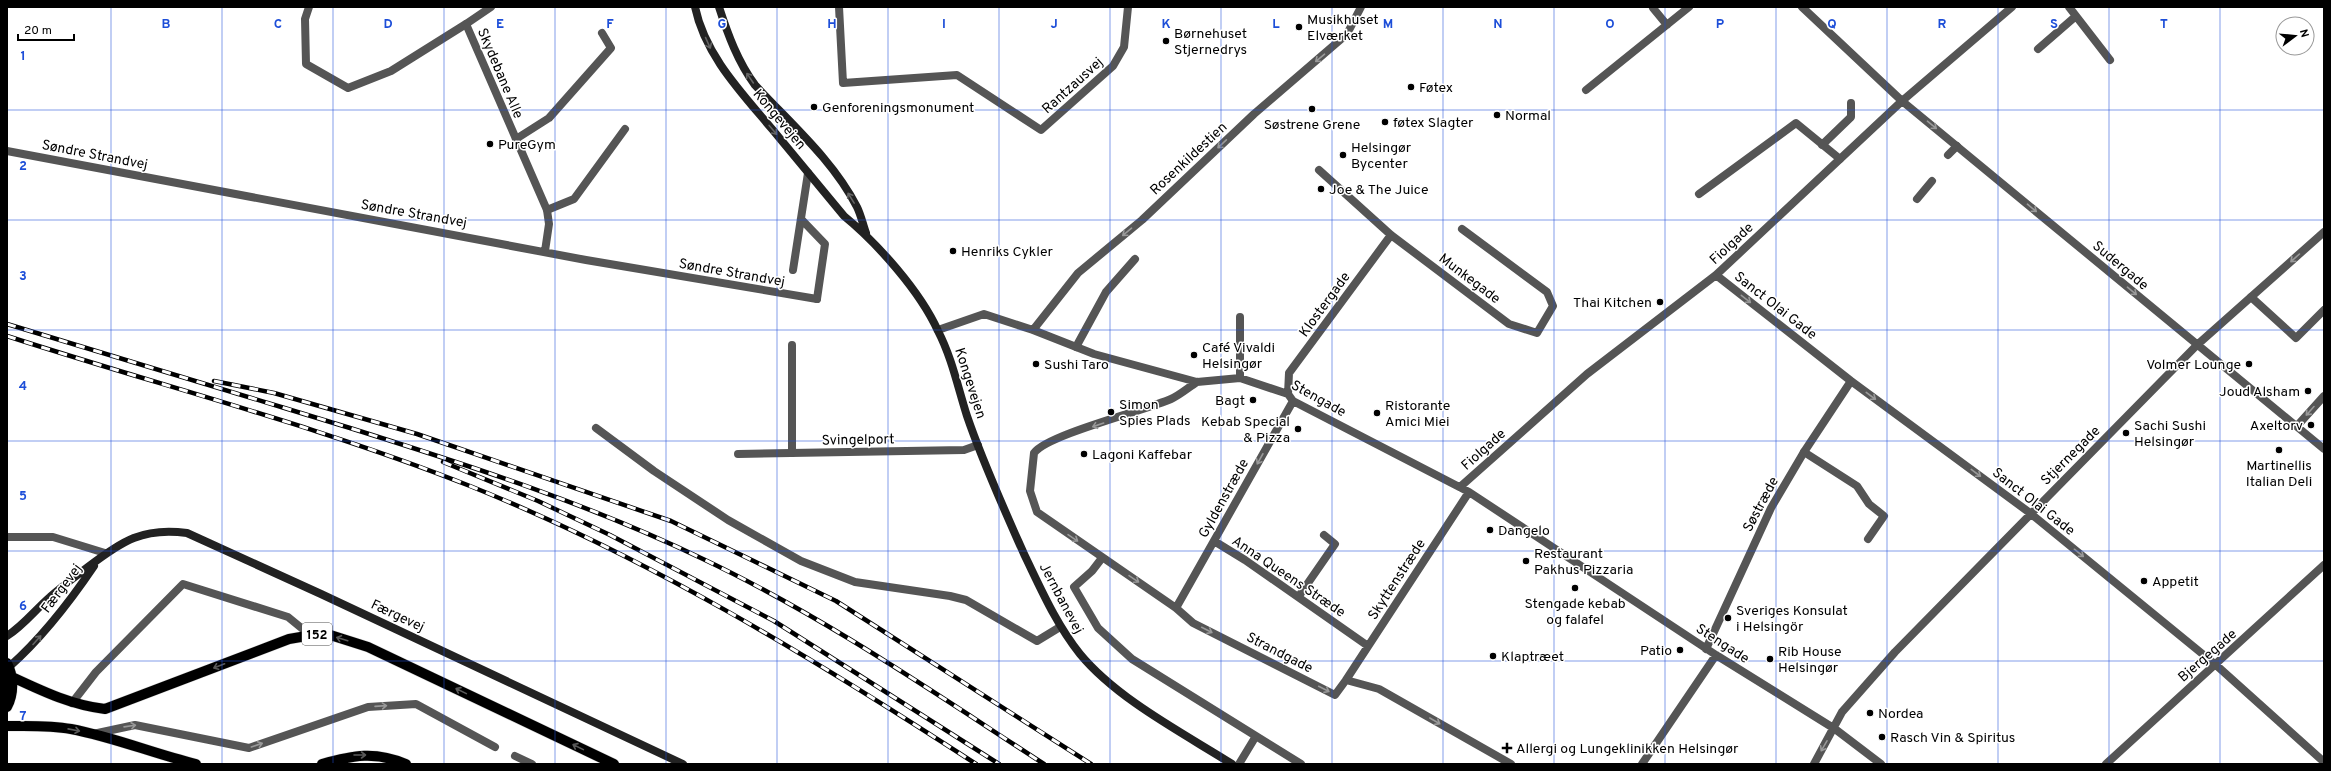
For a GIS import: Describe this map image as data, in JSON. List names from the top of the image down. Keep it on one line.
{"streets":{"main road":["Kongevejen","Færgevej","Jernbanevej","152"],"street":["Skydebane Alle","Rantzausvej","Søndre Strandvej","Rosenkildestien","Fiolgade","Sudergade","Munkegade","Klostergade","Sanct Olai Gade","Stengade","Svingelport","Stjernegade","Gyldenstræde","Søstræde","Anna Queens Stræde","Skyttenstræde","Strandgade","Bjergegade"]},"crossings":[["Skydebane Alle","Søndre Strandvej"],["Kongevejen","Stengade"],["Kongevejen","Svingelport"],["Kongevejen","Jernbanevej"],["Rosenkildestien","Stengade"],["Fiolgade","Sudergade"],["Fiolgade","Sanct Olai Gade"],["Fiolgade","Stengade"],["Sudergade","Stjernegade"],["Munkegade","Klostergade"],["Klostergade","Stengade"],["Klostergade","Gyldenstræde"],["Sanct Olai Gade","Stjernegade"],["Sanct Olai Gade","Søstræde"],["Sanct Olai Gade","Bjergegade"],["Stengade","Stjernegade"],["Stengade","Gyldenstræde"],["Stengade","Søstræde"],["Stengade","Skyttenstræde"],["Stengade","Strandgade"],["Svingelport","Jernbanevej"],["Gyldenstræde","Anna Queens Stræde"],["Gyldenstræde","Strandgade"],["Anna Queens Stræde","Skyttenstræde"],["Skyttenstræde","Strandgade"],["Færgevej","152"]],"one_way":["Rosenkildestien","Sudergade","Sanct Olai Gade","Gyldenstræde"],"places":{"other":["Musikhuset Elværket","Børnehuset Stjernedrys","Føtex","Genforeningsmonument","Søstrene Grene","Normal","føtex Slagter","PureGym","Helsingør Bycenter","Joe & The Juice","Henriks Cykler","Thai Kitchen","Café Vivaldi Helsingør","Sushi Taro","Volmer Lounge","Joud Alsham","Bagt","Simon Spies Plads","Ristorante Amici Miei","Axeltorv","Kebab Special & Pizza","Sachi Sushi Helsingør","Martinellis Italian Deli","Lagoni Kaffebar","Dangelo","Restaurant Pakhus Pizzaria","Appetit","Stengade kebab og falafel","Sveriges Konsulat i Helsingör","Patio","Klaptræet","Rib House Helsingør","Nordea","Rasch Vin & Spiritus"],"health":["Allergi og Lungeklinikken Helsingør"]},"scale_bar":"20 m","north":"right","grid":{"columns":["B","C","D","E","F","G","H","I","J","K","L","M","N","O","P","Q","R","S","T"],"rows":["1","2","3","4","5","6","7"]}}
